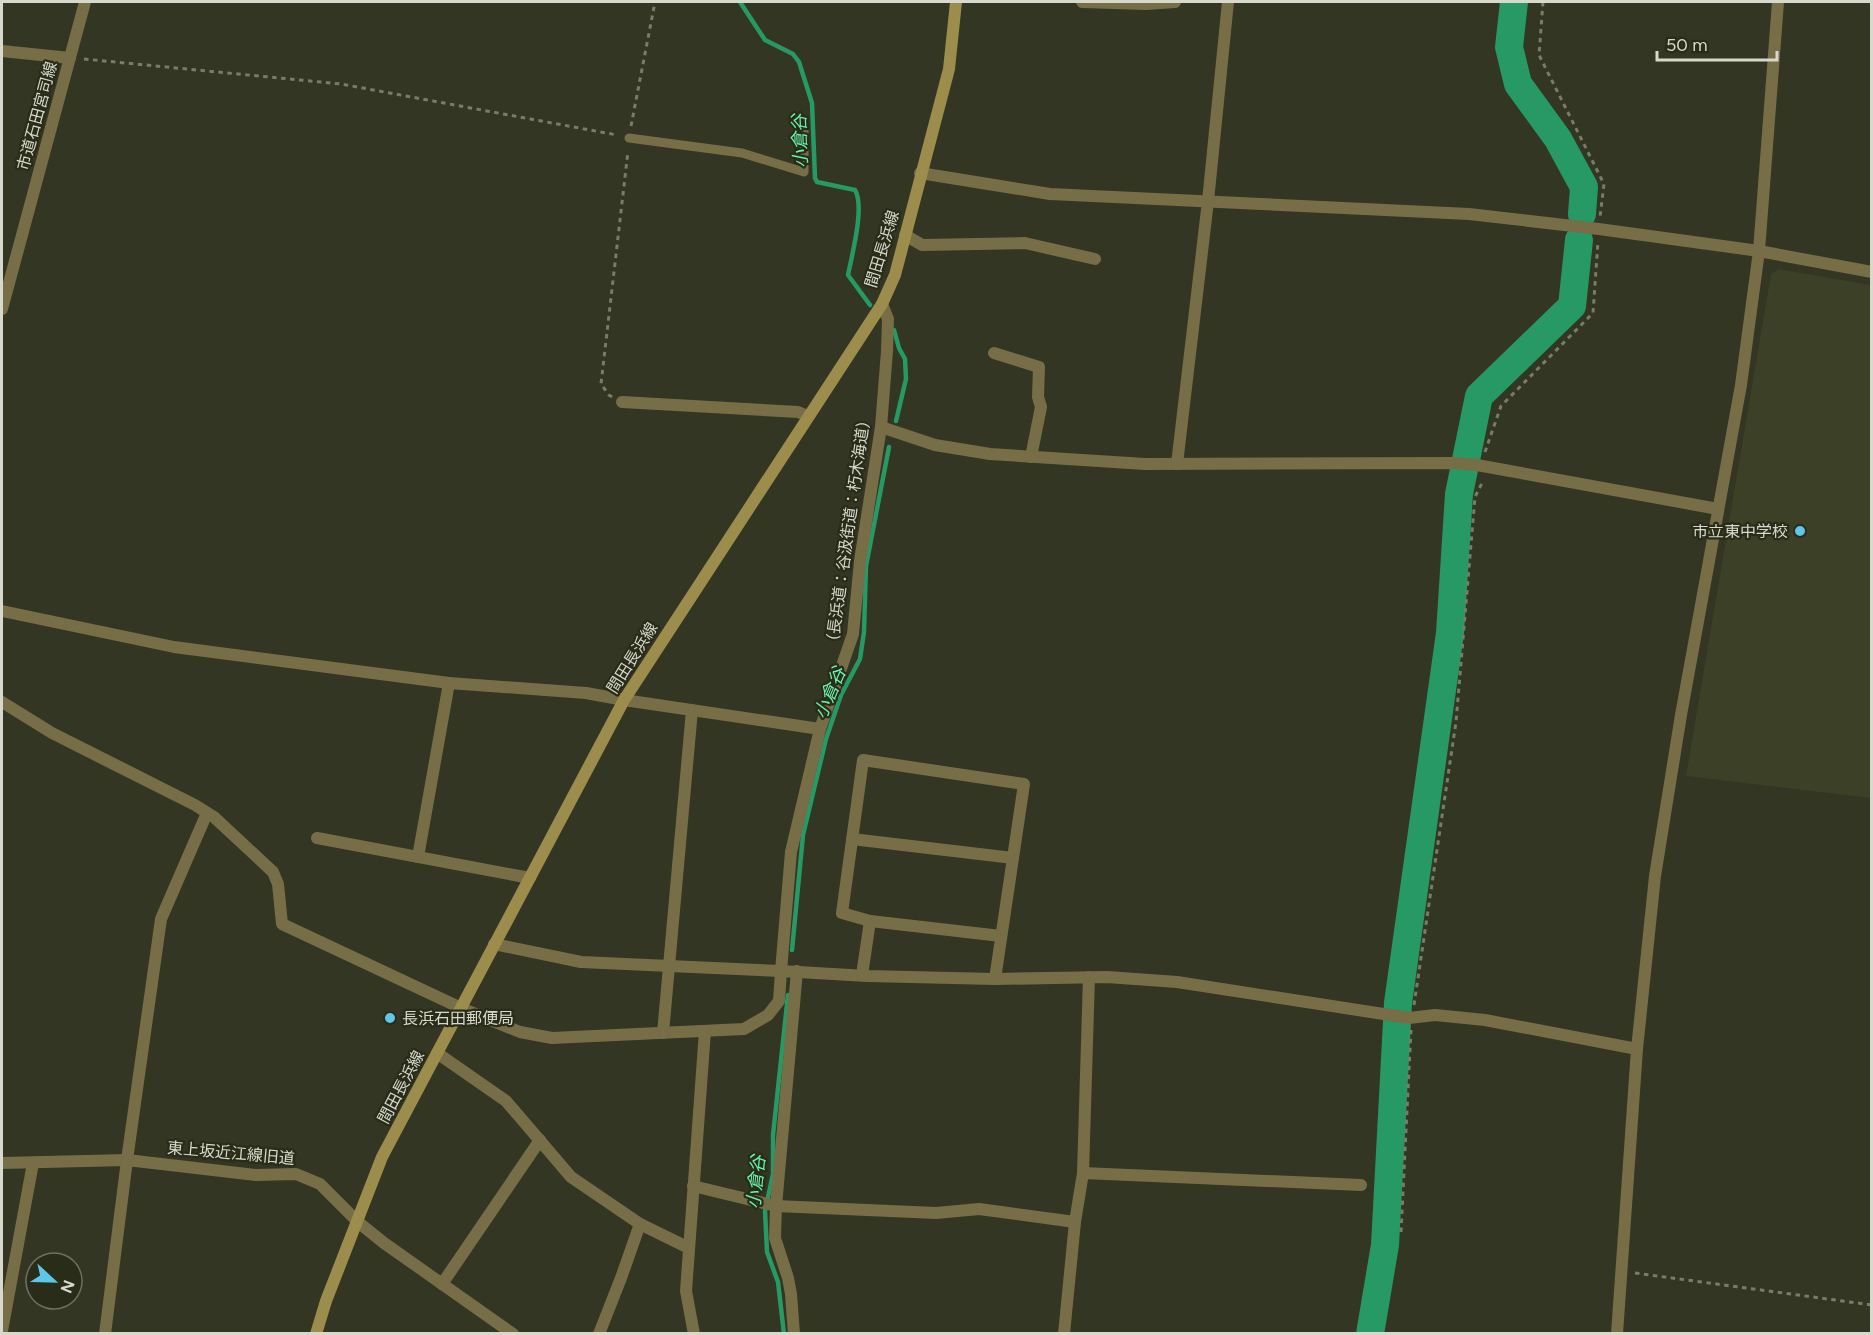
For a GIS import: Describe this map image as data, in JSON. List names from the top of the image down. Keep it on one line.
{"streets":{"main road":["間田長浜線"],"street":["市道石田宮司線","(長浜道：谷汲街道：朽木海道)","東上坂近江線旧道"]},"crossings":[["間田長浜線","(長浜道：谷汲街道：朽木海道)"],["間田長浜線","東上坂近江線旧道"]],"water":["小倉谷"],"places":["市立東中学校","長浜石田郵便局"],"scale_bar":"50 m","north":"right"}
